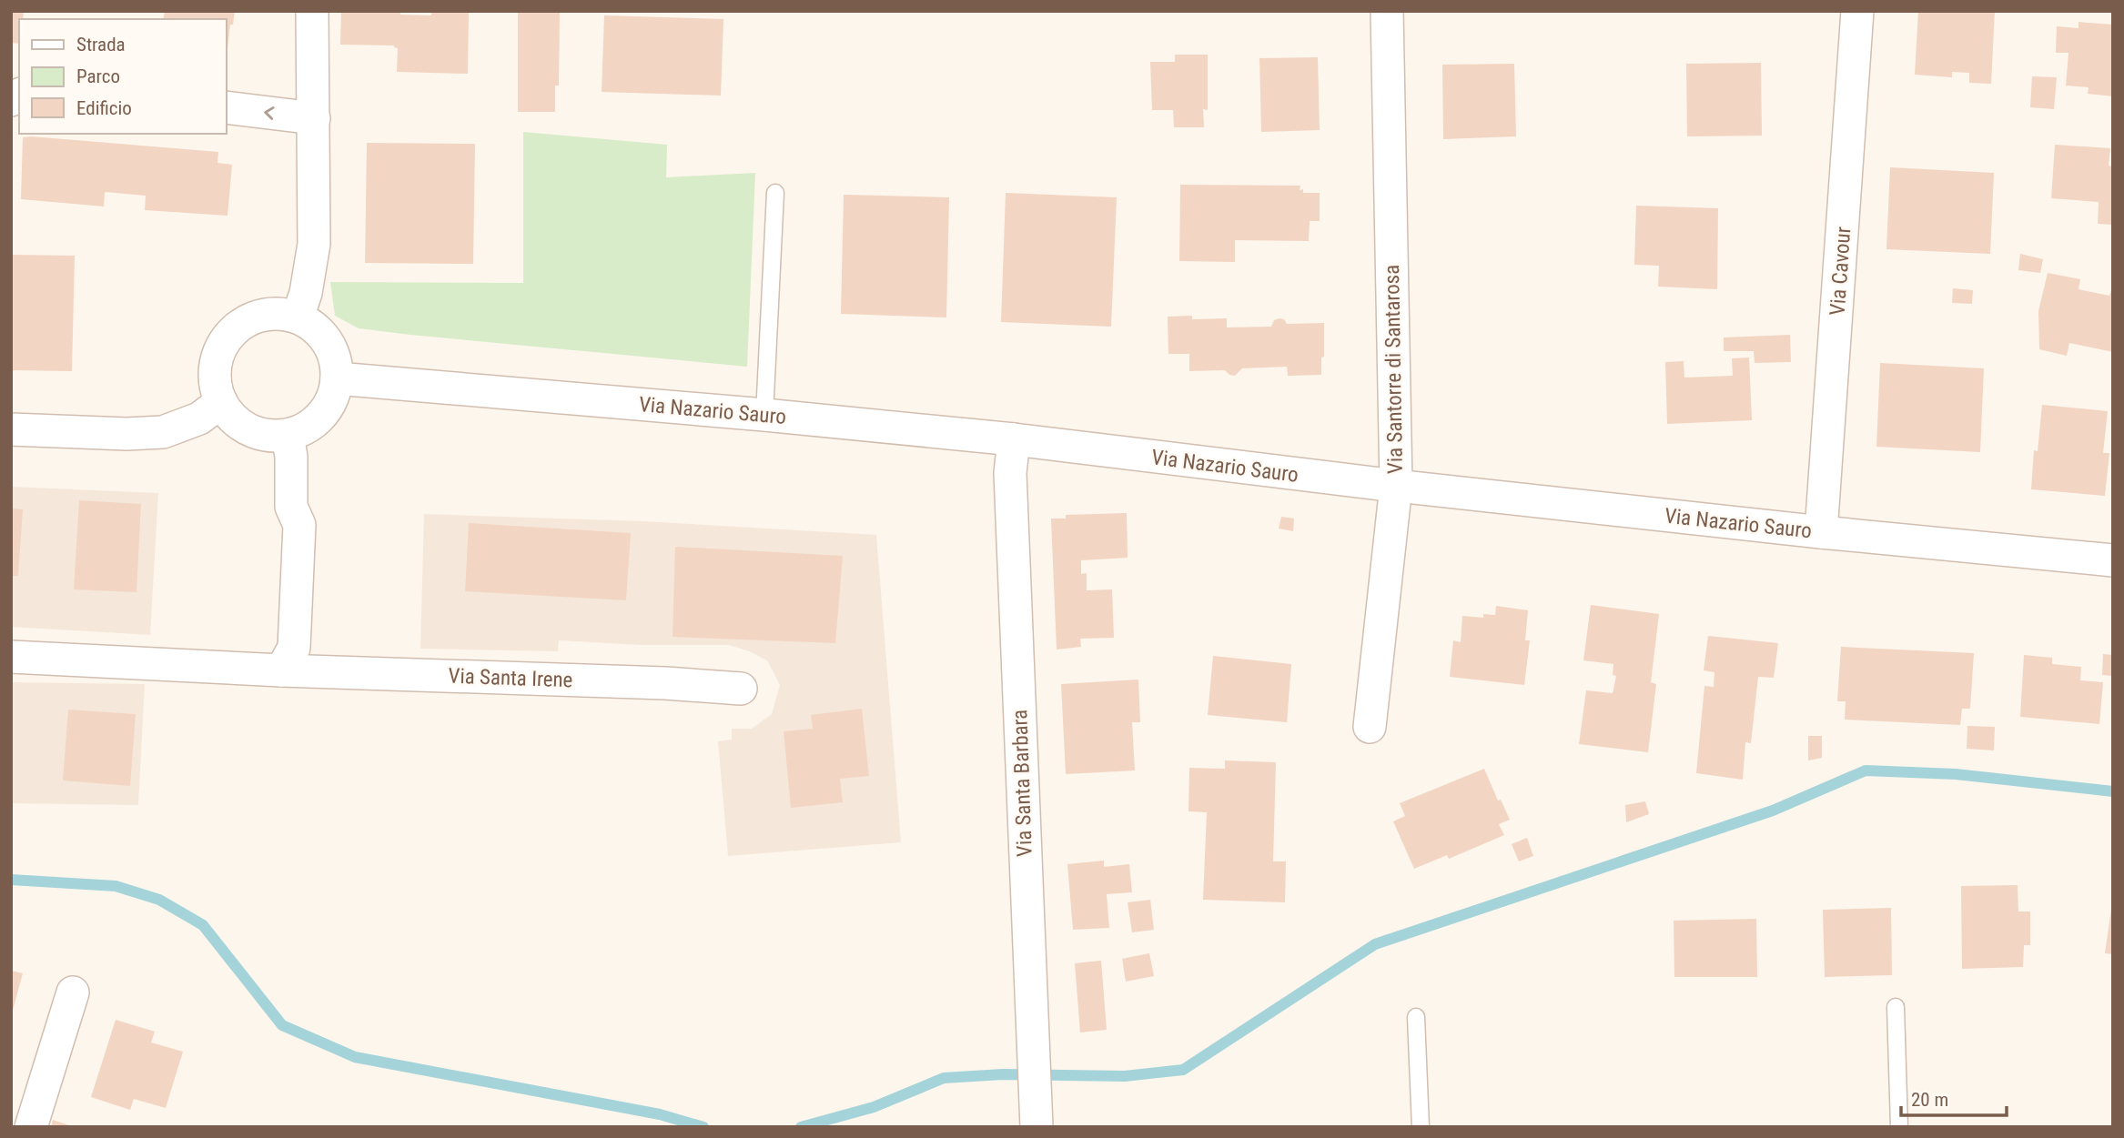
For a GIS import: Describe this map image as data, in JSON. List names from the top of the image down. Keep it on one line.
{"streets":{"street":["Via Cavour","Via Santorre di Santarosa","Via Nazario Sauro","Via Santa Irene","Via Santa Barbara"]},"crossings":[["Via Cavour","Via Nazario Sauro"],["Via Santorre di Santarosa","Via Nazario Sauro"],["Via Nazario Sauro","Via Santa Barbara"]],"legend":["Strada","Parco","Edificio"],"scale_bar":"20 m"}
